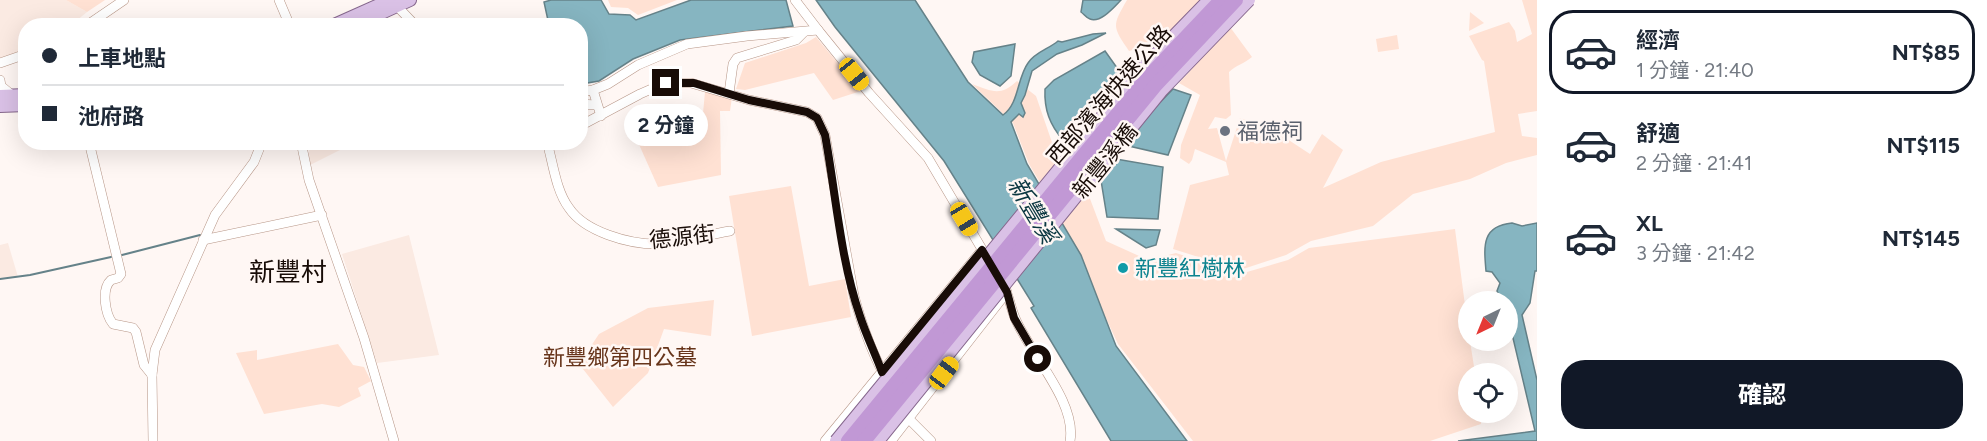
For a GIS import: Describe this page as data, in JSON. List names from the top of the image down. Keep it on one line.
{"streets":{"highway":["西部濱海快速公路"],"main road":["新豐溪橋"],"street":["德源街"]},"districts":["新豐村"],"water":["新豐溪"],"parks":["新豐鄉第四公墓"],"places":["福德祠","新豐紅樹林"],"north":"bottom left","page":{"list":[{"name":"經濟","note":"1 分鐘 · 21:40","value":"NT$85"},{"name":"舒適","note":"2 分鐘 · 21:41","value":"NT$115"},{"name":"XL","note":"3 分鐘 · 21:42","value":"NT$145"}],"banner":["上車地點","池府路"],"bubble":"2 分鐘","buttons":"確認"}}
